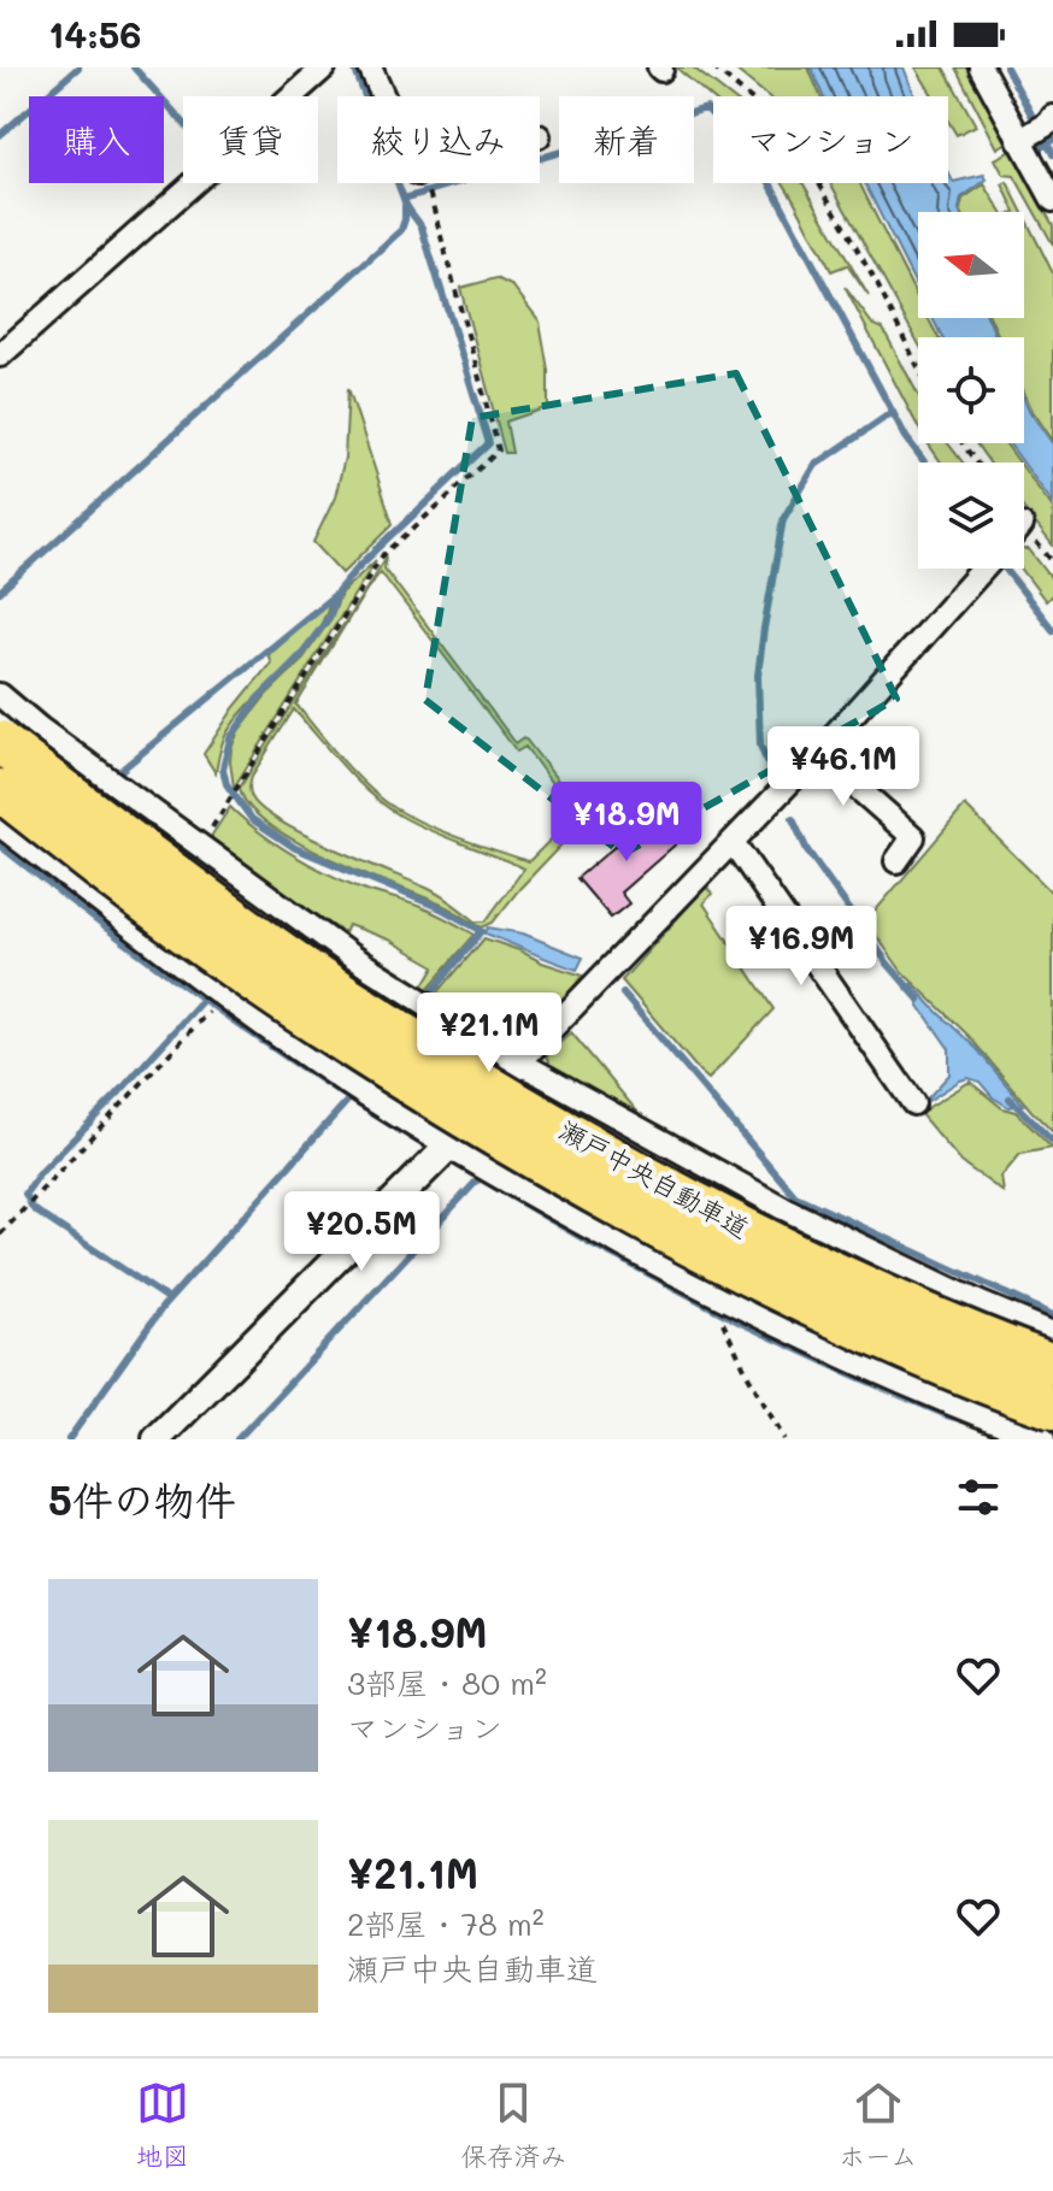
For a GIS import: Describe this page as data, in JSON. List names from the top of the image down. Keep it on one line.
{"streets":{"highway":["瀬戸中央自動車道"]},"north":"left","page":{"status":"14:56","chip":["購入","賃貸","絞り込み","新着","マンション"],"price":["¥46.1M","¥18.9M","¥16.9M","¥21.1M","¥20.5M"],"heading":"5件の物件","list":[{"name":"¥18.9M","note":"3部屋 · 80 m² · マンション"},{"name":"¥21.1M","note":"2部屋 · 78 m² · 瀬戸中央自動車道"}],"tabs":["地図","保存済み","ホーム"]}}
